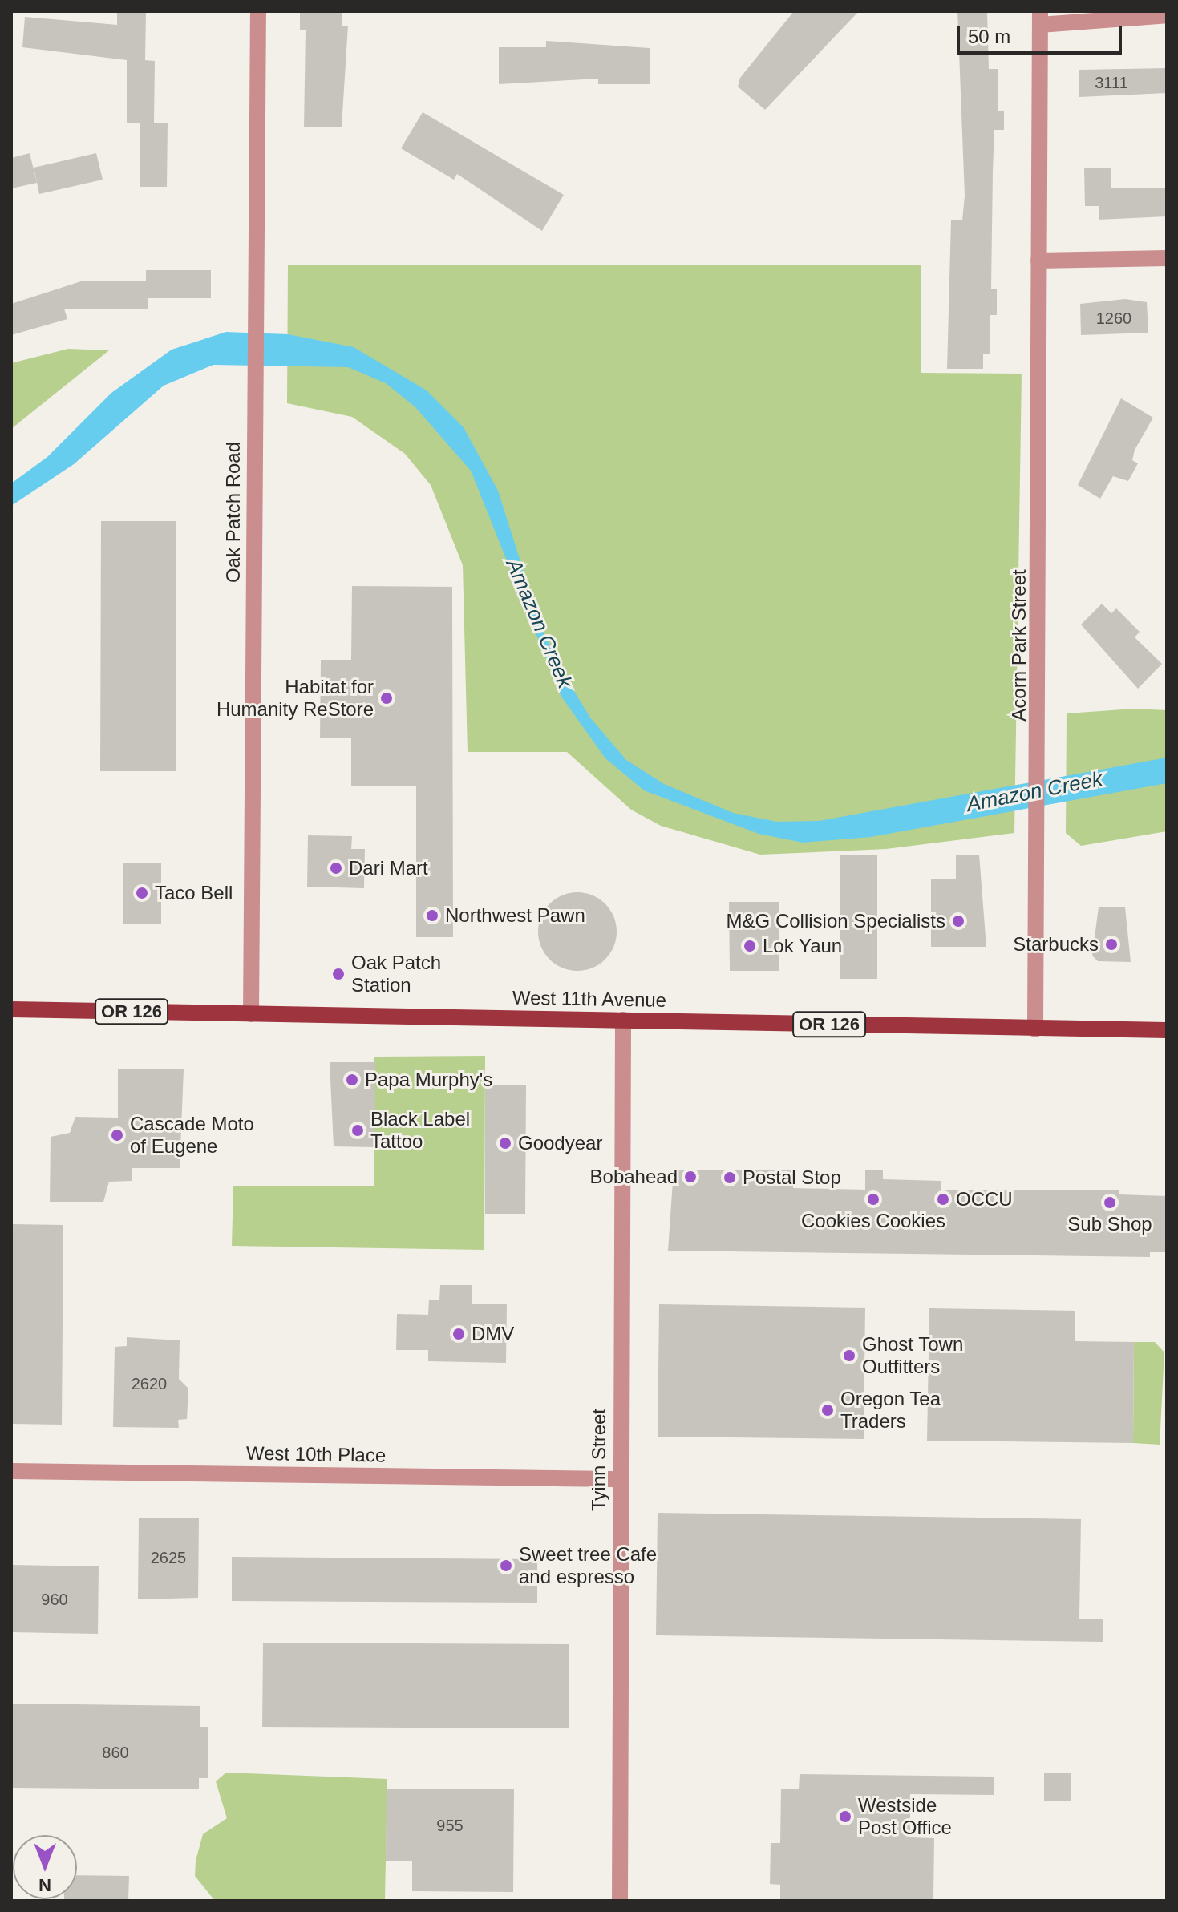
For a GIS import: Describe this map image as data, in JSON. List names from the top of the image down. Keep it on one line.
{"streets":{"main road":["West 11th Avenue","OR 126"],"street":["Oak Patch Road","Acorn Park Street","West 10th Place","Tyinn Street"]},"crossings":[["Oak Patch Road","West 11th Avenue"],["Acorn Park Street","West 11th Avenue"],["West 11th Avenue","Tyinn Street"],["West 10th Place","Tyinn Street"]],"water":["Amazon Creek"],"places":["Habitat for Humanity ReStore","Dari Mart","Taco Bell","Northwest Pawn","M&G Collision Specialists","Starbucks","Lok Yaun","Oak Patch Station","Papa Murphy's","Black Label Tattoo","Cascade Moto of Eugene","Goodyear","Bobahead","Postal Stop","Cookies Cookies","OCCU","Sub Shop","DMV","Ghost Town Outfitters","Oregon Tea Traders","Sweet tree Cafe and espresso","Westside Post Office"],"house_numbers":["3111","1260","2620","2625","960","860","955"],"scale_bar":"50 m","north":"bottom"}
